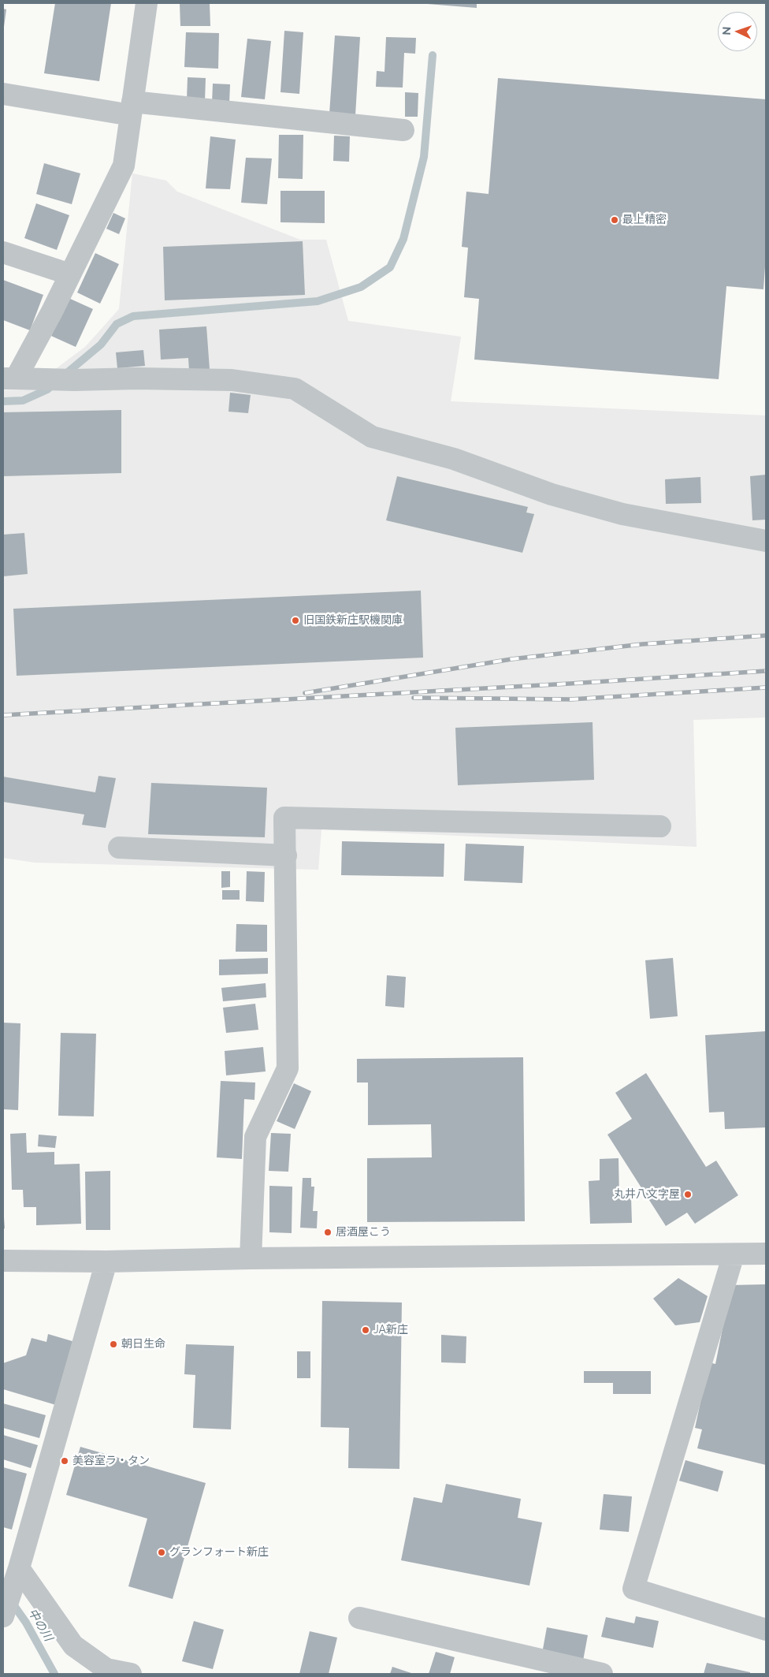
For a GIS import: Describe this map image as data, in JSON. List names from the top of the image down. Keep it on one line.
{"water":["中の川"],"places":["最上精密","旧国鉄新庄駅機関庫","丸井八文字屋","居酒屋こう","JA新庄","朝日生命","美容室ラ・タン","グランフォート新庄"],"north":"left"}
